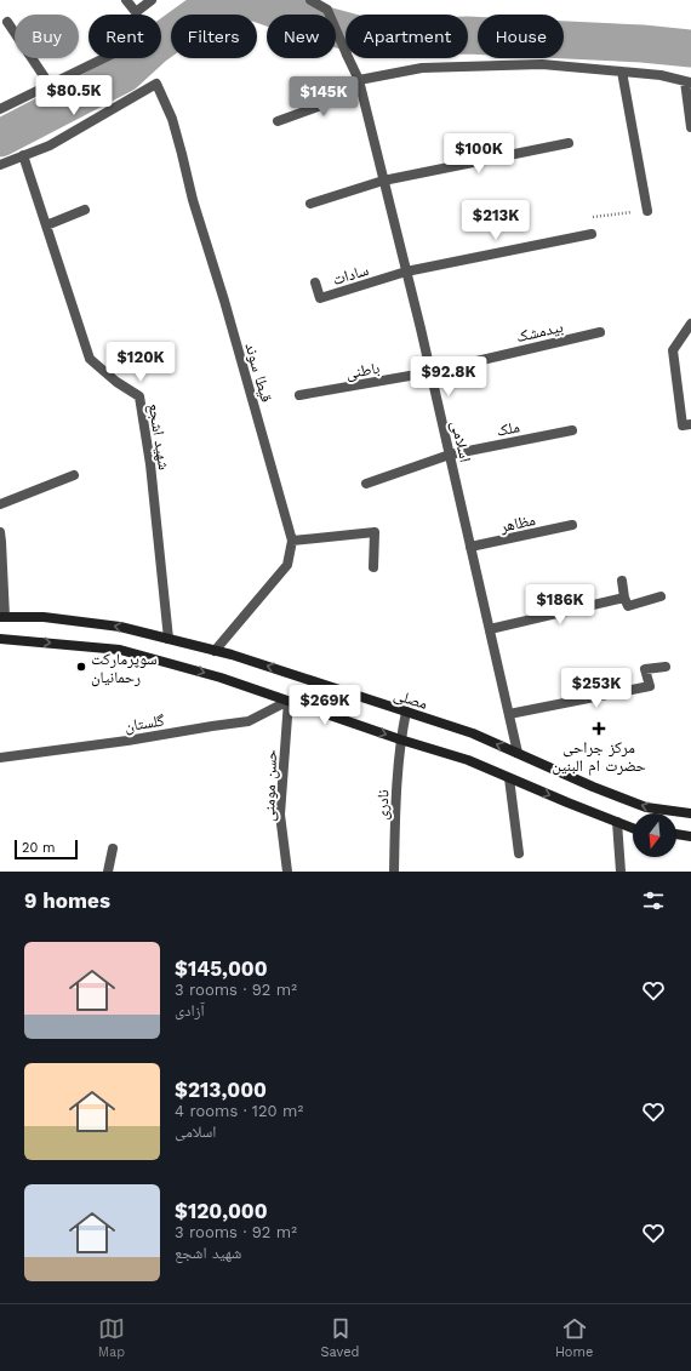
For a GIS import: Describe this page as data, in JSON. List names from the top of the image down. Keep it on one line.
{"streets":{"main road":["مصلی"],"street":["سادات","بیدمشک","باطنی","قیطا سوند","ملک","شهید اشجع","اسلامی","مظاهر","گلستان","حسن مومنی","نادری"]},"crossings":[["سادات","اسلامی"],["بیدمشک","باطنی"],["بیدمشک","اسلامی"],["باطنی","اسلامی"],["قیطا سوند","شهید اشجع"],["قیطا سوند","مصلی"],["ملک","اسلامی"],["شهید اشجع","مصلی"],["اسلامی","مظاهر"],["اسلامی","مصلی"],["مصلی","نادری"],["گلستان","حسن مومنی"]],"places":{"other":["سوپرمارکت رحمانیان"],"health":["مرکز جراحی حضرت ام البنین"]},"scale_bar":"20 m","north":"bottom","page":{"chip":["Buy","Rent","Filters","New","Apartment","House"],"price":["$80.5K","$145K","$100K","$213K","$120K","$92.8K","$186K","$253K","$269K"],"scale":"20 m","heading":"9 homes","list":[{"name":"$145,000","note":"3 rooms · 92 m² · آزادی"},{"name":"$213,000","note":"4 rooms · 120 m² · اسلامی"},{"name":"$120,000","note":"3 rooms · 92 m² · شهید اشجع"}],"tabs":["Map","Saved","Home"]}}
